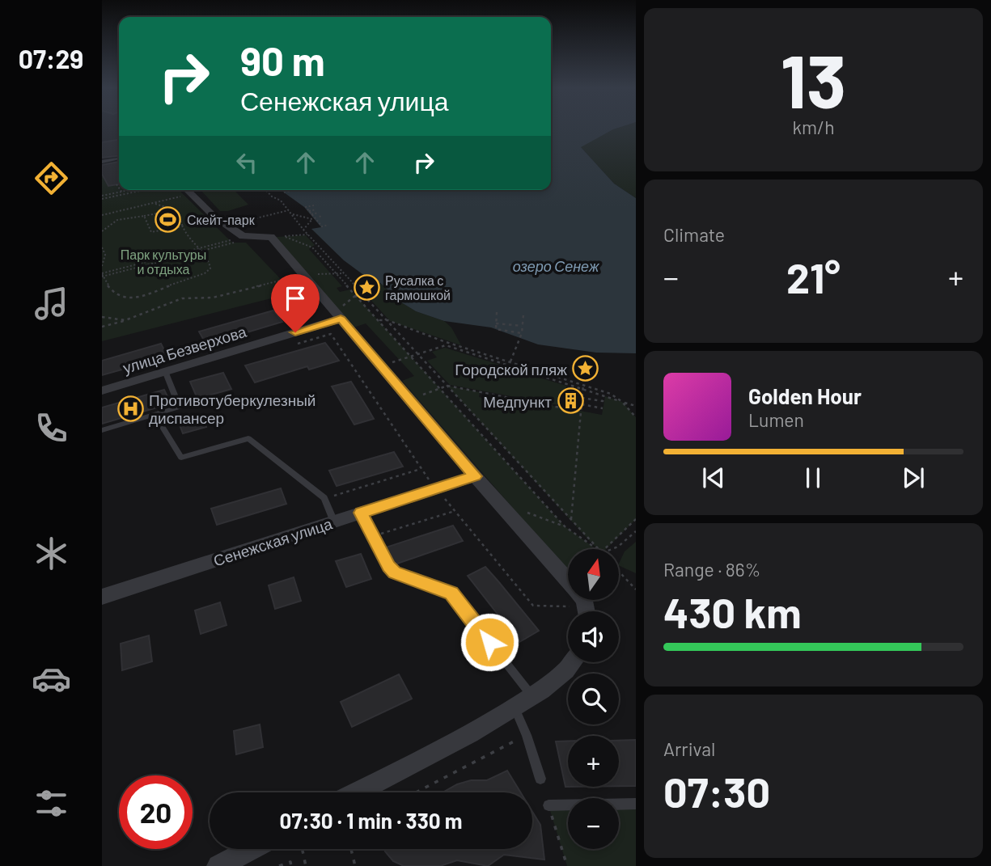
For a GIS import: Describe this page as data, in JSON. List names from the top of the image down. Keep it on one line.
{"streets":{"street":["улица Безверхова","Сенежская улица"]},"water":["озеро Сенеж"],"parks":["Парк культуры и отдыха"],"places":{"sports":["Скейт-парк"],"place":["Русалка с гармошкой","Городской пляж"],"building":["Медпункт"],"hospital":["Противотуберкулезный диспансер"]},"north":"top","page":{"tabs":"07:29","tile":[["13","km/h"],"Climate",["Range · 86%","430 km"],["Arrival","07:30"]],"turn":["90 m","Сенежская улица"],"heat":["−","21°","+"],"song":["Golden Hour","Lumen"],"map_buttons":["+","−"],"limit":"20","trip":"07:30 · 1 min · 330 m"}}
